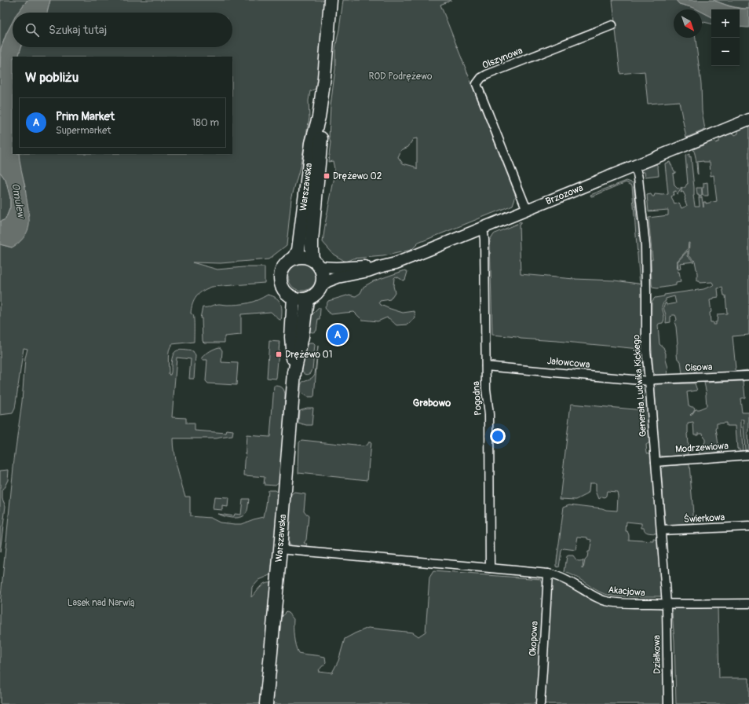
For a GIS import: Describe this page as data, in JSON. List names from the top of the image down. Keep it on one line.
{"streets":{"main road":["Warszawska","Brzozowa"],"street":["Olszynowa","Jałowcowa","Cisowa","Generała Ludwika Kickiego","Pogodna","Modrzewiowa","Świerkowa","Akacjowa","Okopowa","Działkowa"]},"crossings":[["Olszynowa","Brzozowa"],["Warszawska","Brzozowa"],["Warszawska","Akacjowa"],["Brzozowa","Generała Ludwika Kickiego"],["Brzozowa","Pogodna"],["Jałowcowa","Cisowa"],["Jałowcowa","Generała Ludwika Kickiego"],["Jałowcowa","Pogodna"],["Cisowa","Generała Ludwika Kickiego"],["Generała Ludwika Kickiego","Modrzewiowa"],["Generała Ludwika Kickiego","Świerkowa"],["Generała Ludwika Kickiego","Akacjowa"],["Generała Ludwika Kickiego","Działkowa"],["Pogodna","Akacjowa"],["Akacjowa","Okopowa"],["Akacjowa","Działkowa"]],"districts":["Grabowo"],"water":["Omulew"],"parks":["ROD Podrężewo","Lasek nad Narwią"],"places":{"transit":["Drężewo 02","Drężewo 01"]},"north":"bottom right","page":{"map_buttons":["+","−"],"search":"Szukaj tutaj","heading":"W pobliżu","list":[{"mark":"A","name":"Prim Market","note":"Supermarket","value":"180 m"}],"pins":"A"}}
